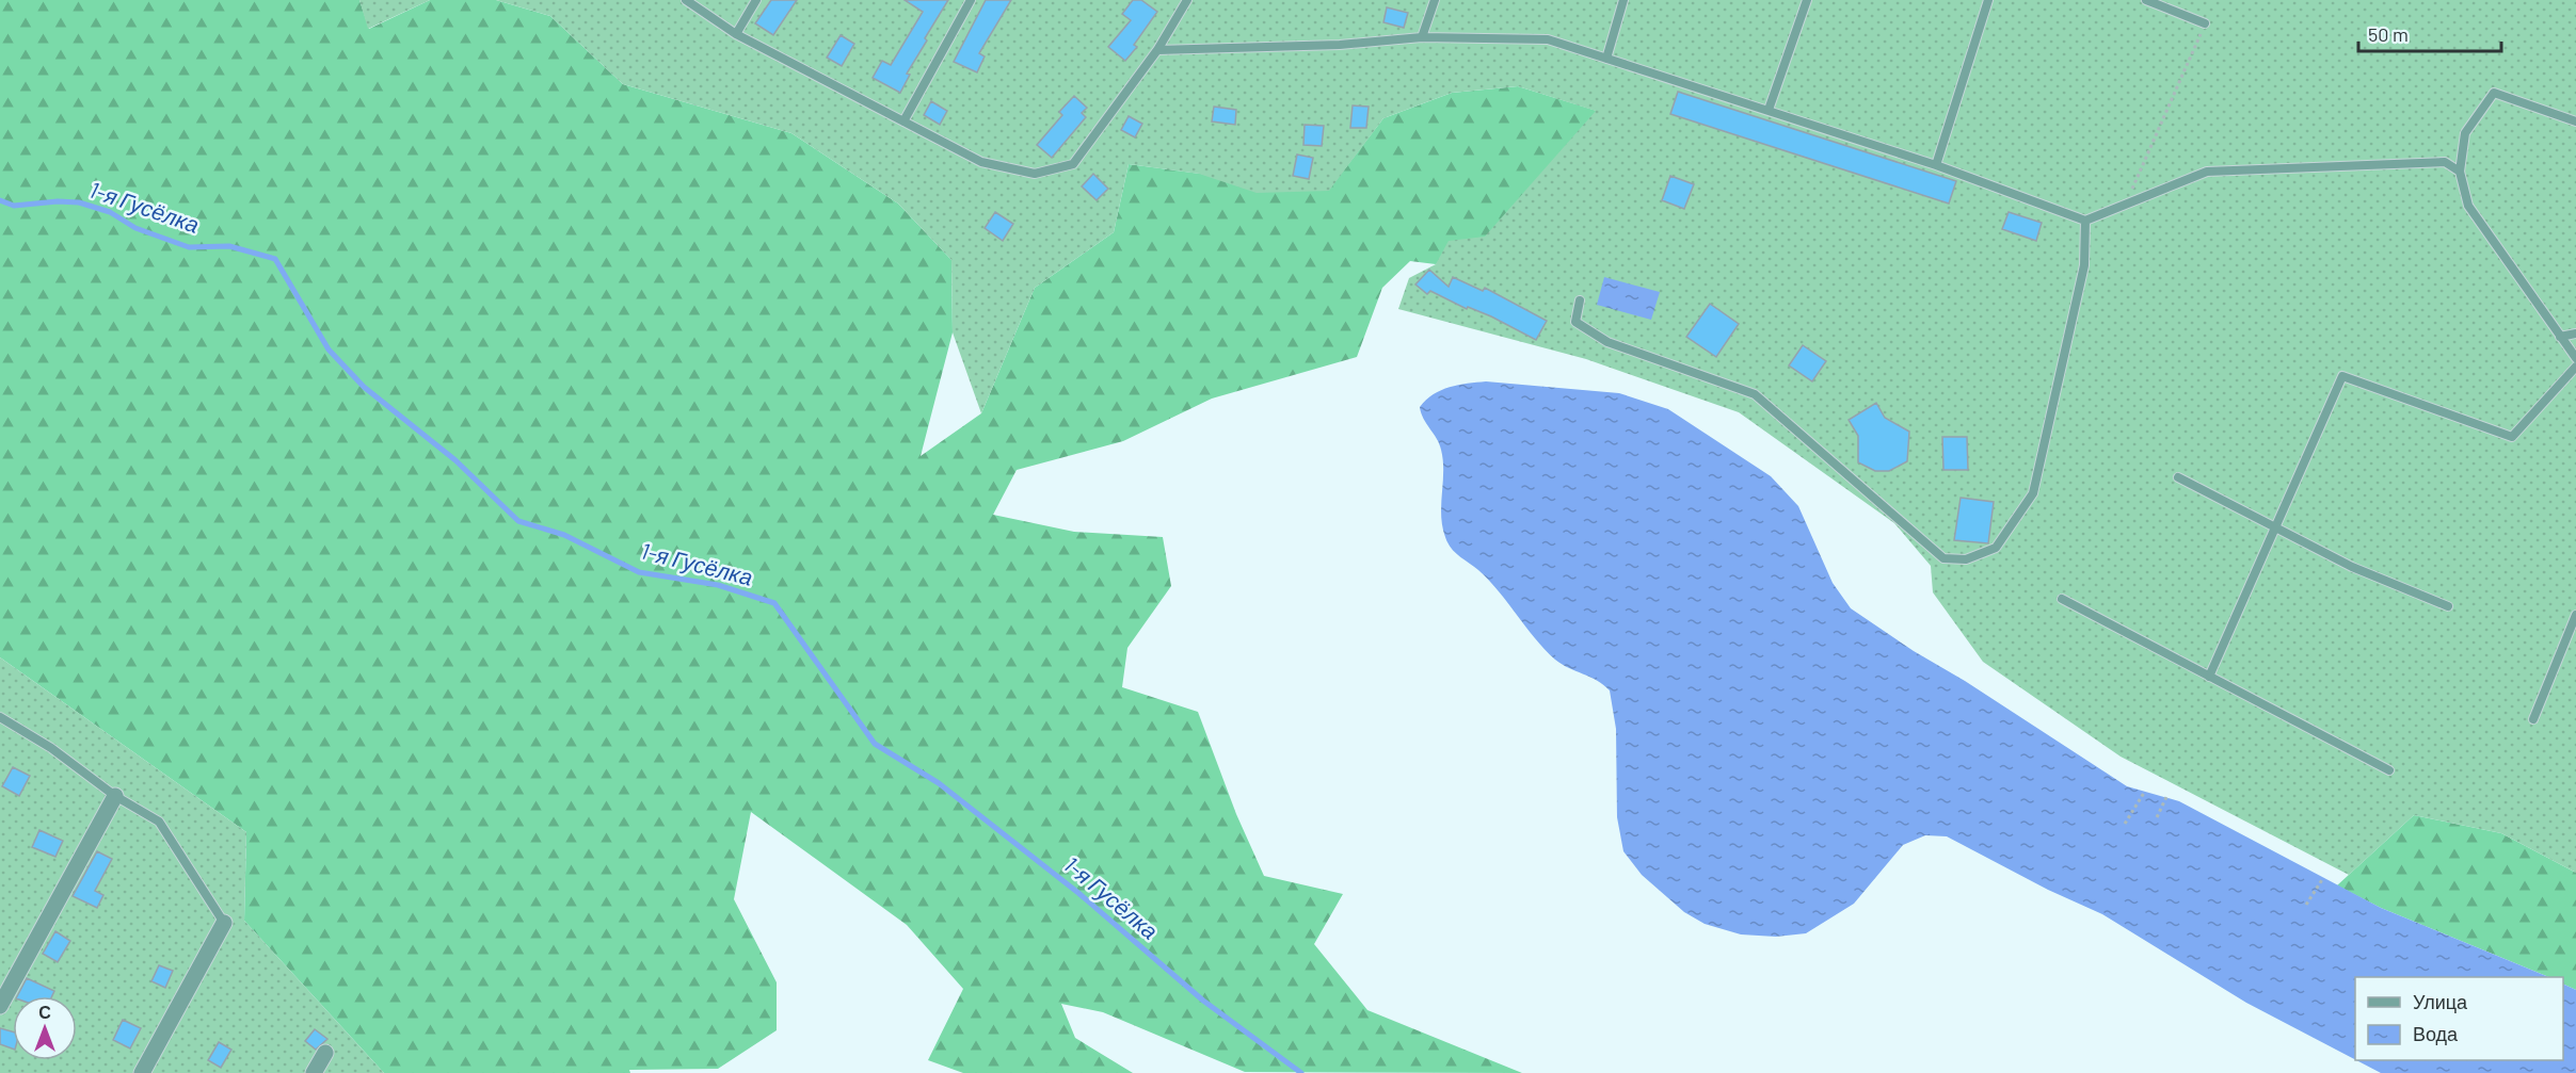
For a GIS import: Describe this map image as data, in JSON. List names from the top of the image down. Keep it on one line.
{"water":["1-я Гусёлка"],"legend":["Улица","Вода"],"scale_bar":"50 m","north":"top"}
